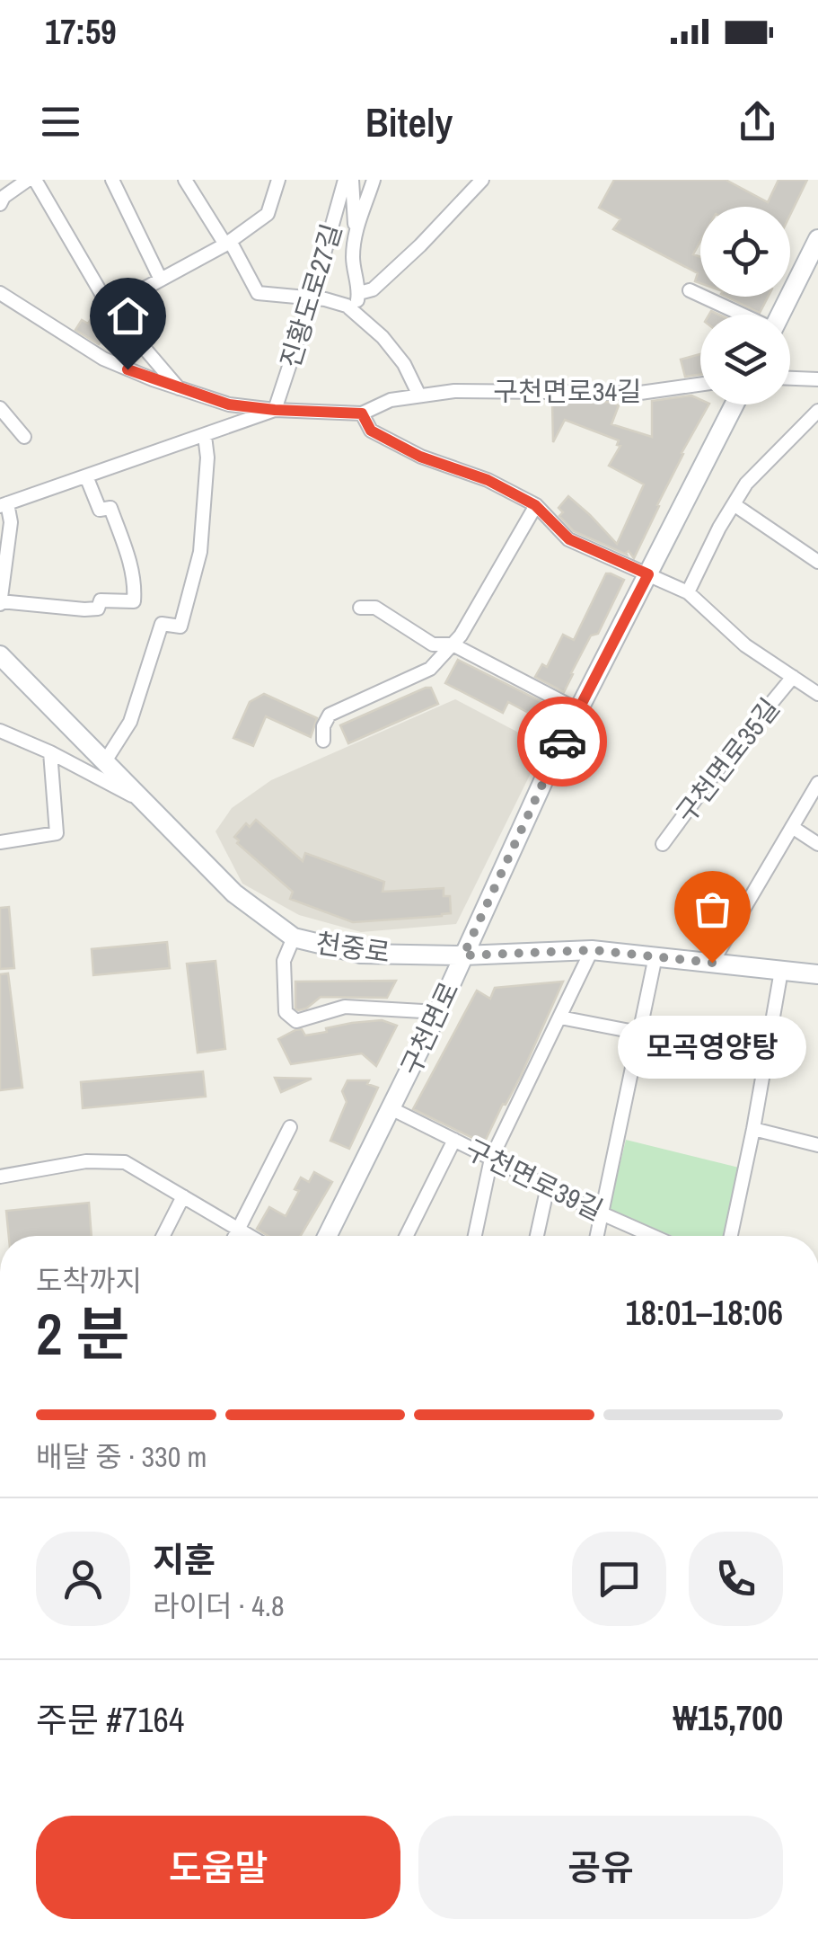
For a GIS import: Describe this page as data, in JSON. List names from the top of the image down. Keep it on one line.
{"streets":{"main road":["천중로","구천면로"],"street":["진황도로27길","구천면로34길","구천면로35길","구천면로39길"]},"crossings":[["진황도로27길","구천면로34길"],["구천면로34길","구천면로35길"],["구천면로35길","구천면로"],["천중로","구천면로"],["구천면로","구천면로39길"]],"places":["모곡영양탕"],"page":{"status":"17:59","header":"Bitely","bubble":"모곡영양탕","heading":["2 분","도착까지","18:01–18:06"],"panel":["지훈","라이더 · 4.8","주문 #7164","₩15,700"],"bar":"배달 중 · 330 m","buttons":["도움말","공유"]}}
